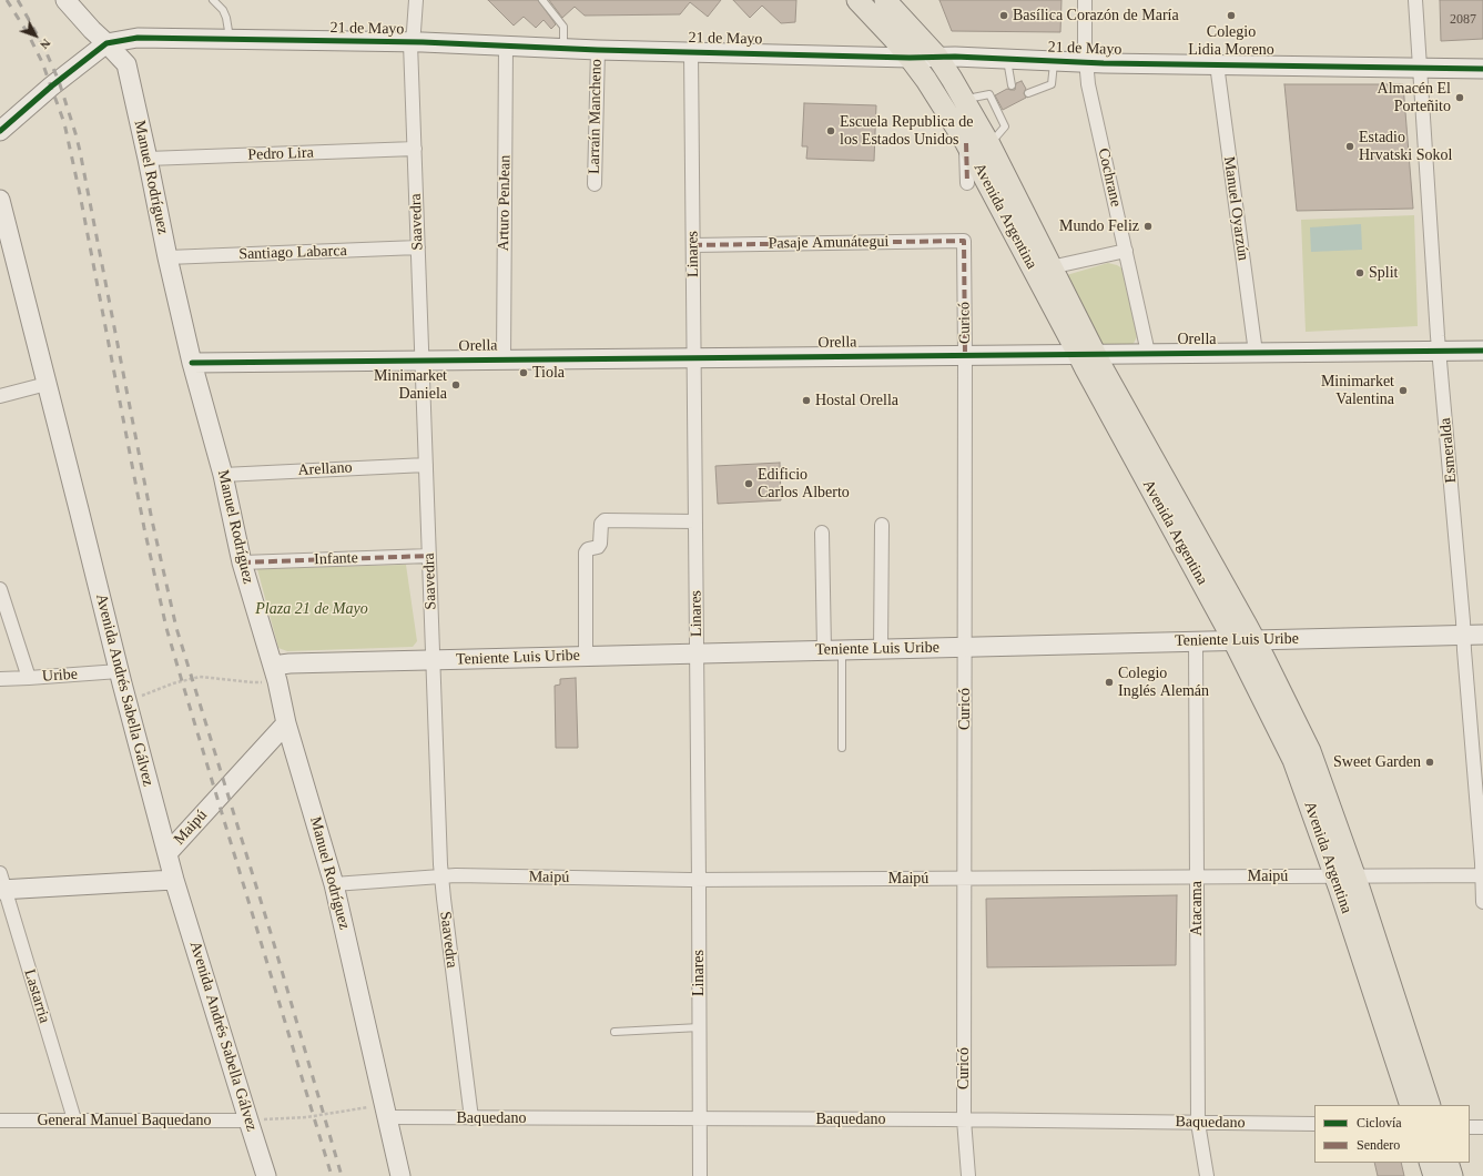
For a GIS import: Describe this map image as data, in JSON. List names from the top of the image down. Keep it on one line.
{"streets":{"main road":["Avenida Argentina"],"street":["21 de Mayo","Larraín Mancheno","Pedro Lira","Manuel Rodríguez","Cochrane","Arturo PenJean","Manuel Oyarzún","Saavedra","Pasaje Amunátegui","Santiago Labarca","Linares","Curicó","Orella","Esmeralda","Arellano","Infante","Teniente Luis Uribe","Uribe","Avenida Andrés Sabella Gálvez","Maipú","Atacama","Lastarria","Baquedano","General Manuel Baquedano"]},"crossings":[["21 de Mayo","Larraín Mancheno"],["21 de Mayo","Manuel Rodríguez"],["21 de Mayo","Cochrane"],["21 de Mayo","Arturo PenJean"],["21 de Mayo","Manuel Oyarzún"],["21 de Mayo","Avenida Argentina"],["21 de Mayo","Saavedra"],["21 de Mayo","Linares"],["21 de Mayo","Esmeralda"],["Pedro Lira","Manuel Rodríguez"],["Pedro Lira","Saavedra"],["Manuel Rodríguez","Santiago Labarca"],["Manuel Rodríguez","Orella"],["Manuel Rodríguez","Arellano"],["Manuel Rodríguez","Infante"],["Manuel Rodríguez","Teniente Luis Uribe"],["Manuel Rodríguez","Maipú"],["Manuel Rodríguez","Baquedano"],["Cochrane","Orella"],["Arturo PenJean","Orella"],["Manuel Oyarzún","Orella"],["Avenida Argentina","Orella"],["Avenida Argentina","Teniente Luis Uribe"],["Avenida Argentina","Maipú"],["Saavedra","Santiago Labarca"],["Saavedra","Orella"],["Saavedra","Arellano"],["Saavedra","Infante"],["Saavedra","Teniente Luis Uribe"],["Saavedra","Maipú"],["Saavedra","Baquedano"],["Pasaje Amunátegui","Linares"],["Pasaje Amunátegui","Curicó"],["Linares","Orella"],["Linares","Teniente Luis Uribe"],["Linares","Maipú"],["Linares","Baquedano"],["Curicó","Orella"],["Curicó","Teniente Luis Uribe"],["Curicó","Maipú"],["Curicó","Baquedano"],["Orella","Esmeralda"],["Esmeralda","Teniente Luis Uribe"],["Esmeralda","Maipú"],["Teniente Luis Uribe","Atacama"],["Uribe","Avenida Andrés Sabella Gálvez"],["Avenida Andrés Sabella Gálvez","Maipú"],["Avenida Andrés Sabella Gálvez","General Manuel Baquedano"],["Maipú","Atacama"],["Atacama","Baquedano"],["Lastarria","General Manuel Baquedano"]],"parks":["Plaza 21 de Mayo"],"places":["Basílica Corazón de María","Colegio Lidia Moreno","Almacén El Porteñito","Escuela Republica de los Estados Unidos","Estadio Hrvatski Sokol","Mundo Feliz","Split","Tiola","Minimarket Daniela","Minimarket Valentina","Hostal Orella","Edificio Carlos Alberto","Colegio Inglés Alemán","Sweet Garden"],"house_numbers":["2087"],"legend":["Ciclovía","Sendero"],"north":"bottom right"}
